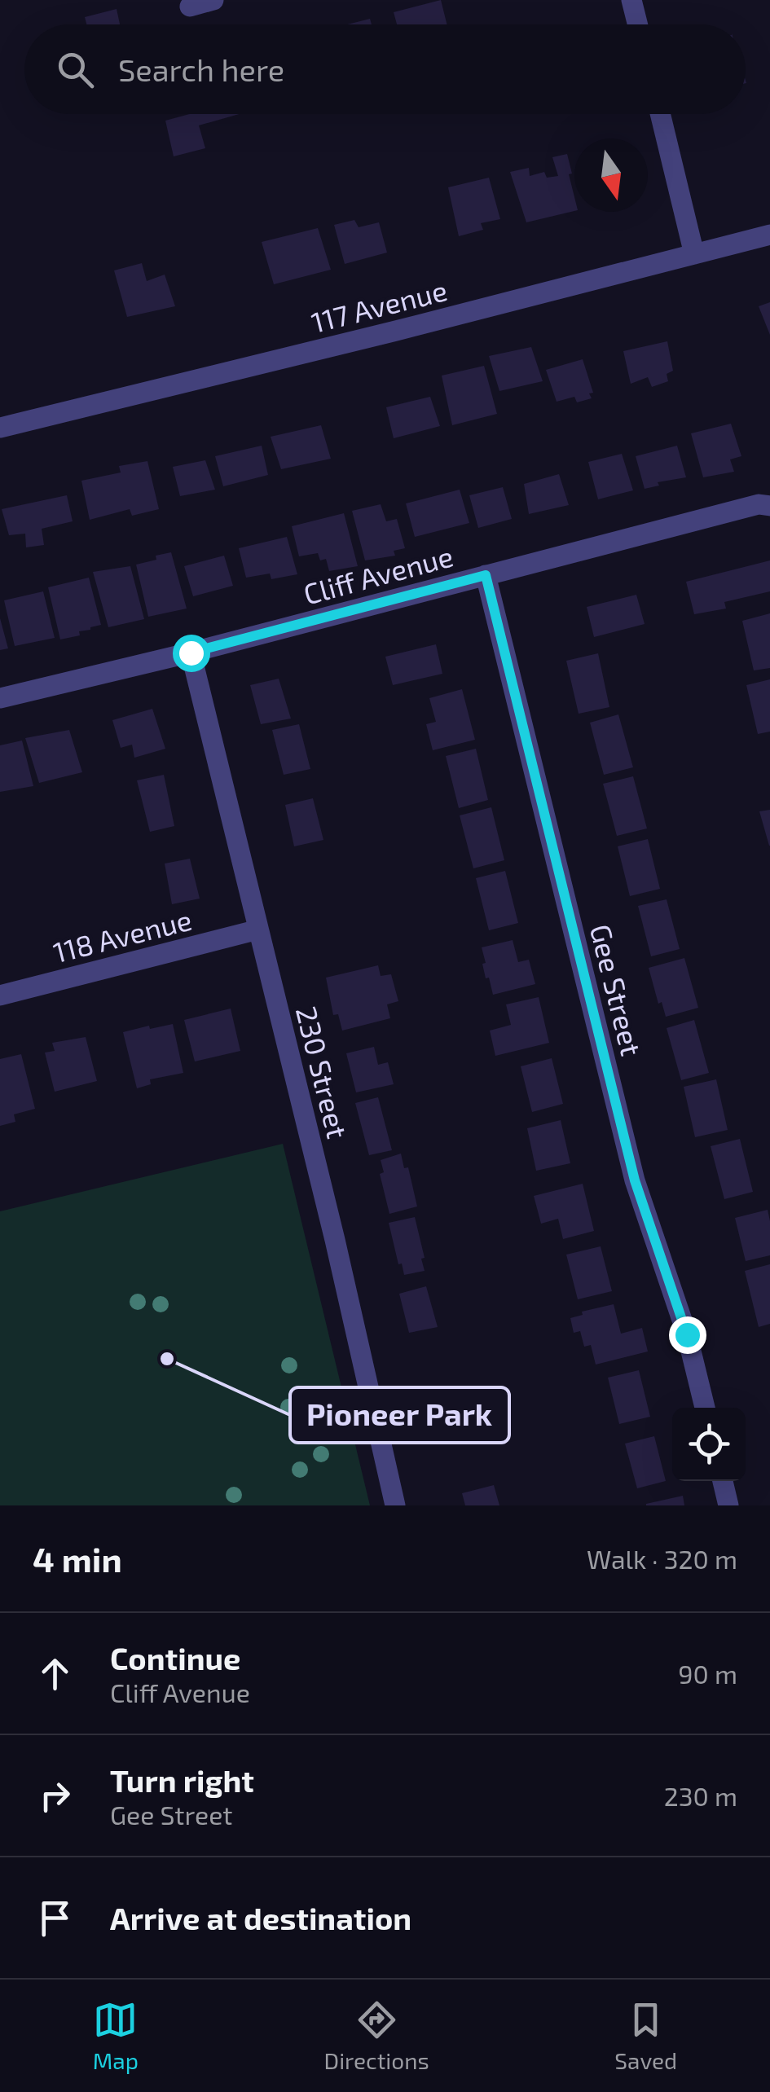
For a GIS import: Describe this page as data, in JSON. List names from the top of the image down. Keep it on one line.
{"streets":{"street":["117 Avenue","Cliff Avenue","118 Avenue","Gee Street","230 Street"]},"crossings":[["Cliff Avenue","Gee Street"],["Cliff Avenue","230 Street"],["118 Avenue","230 Street"]],"places":["Pioneer Park"],"north":"bottom","page":{"search":"Search here","heading":["4 min","Walk · 320 m"],"list":[["Continue","Cliff Avenue","90 m"],["Turn right","Gee Street","230 m"],"Arrive at destination"],"nav":["Map","Directions","Saved"]}}
